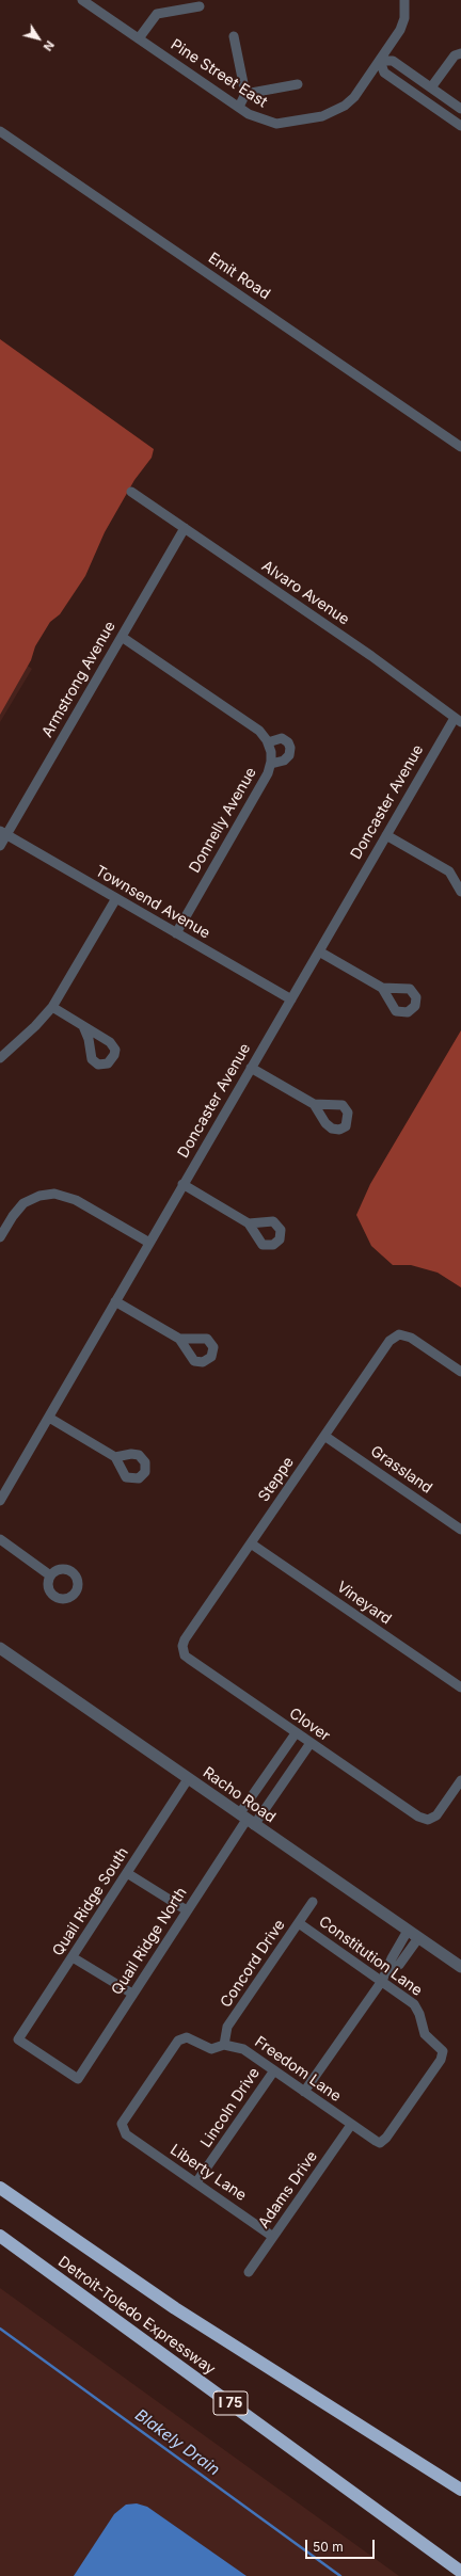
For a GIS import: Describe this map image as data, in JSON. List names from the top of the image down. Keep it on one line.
{"streets":{"highway":["Detroit-Toledo Expressway","I 75"],"street":["Pine Street East","Emit Road","Alvaro Avenue","Armstrong Avenue","Doncaster Avenue","Donnelly Avenue","Townsend Avenue","Grassland","Steppe","Vineyard","Clover","Racho Road","Quail Ridge South","Quail Ridge North","Constitution Lane","Concord Drive","Freedom Lane","Lincoln Drive","Liberty Lane","Adams Drive"]},"crossings":[["Alvaro Avenue","Armstrong Avenue"],["Alvaro Avenue","Doncaster Avenue"],["Armstrong Avenue","Townsend Avenue"],["Doncaster Avenue","Townsend Avenue"],["Donnelly Avenue","Townsend Avenue"],["Grassland","Steppe"],["Steppe","Vineyard"],["Steppe","Clover"],["Racho Road","Quail Ridge South"],["Racho Road","Quail Ridge North"],["Quail Ridge South","Quail Ridge North"],["Constitution Lane","Concord Drive"],["Constitution Lane","Freedom Lane"],["Concord Drive","Freedom Lane"],["Freedom Lane","Lincoln Drive"],["Freedom Lane","Liberty Lane"],["Freedom Lane","Adams Drive"],["Lincoln Drive","Liberty Lane"],["Liberty Lane","Adams Drive"]],"water":["Blakely Drain"],"scale_bar":"50 m","north":"bottom right"}
